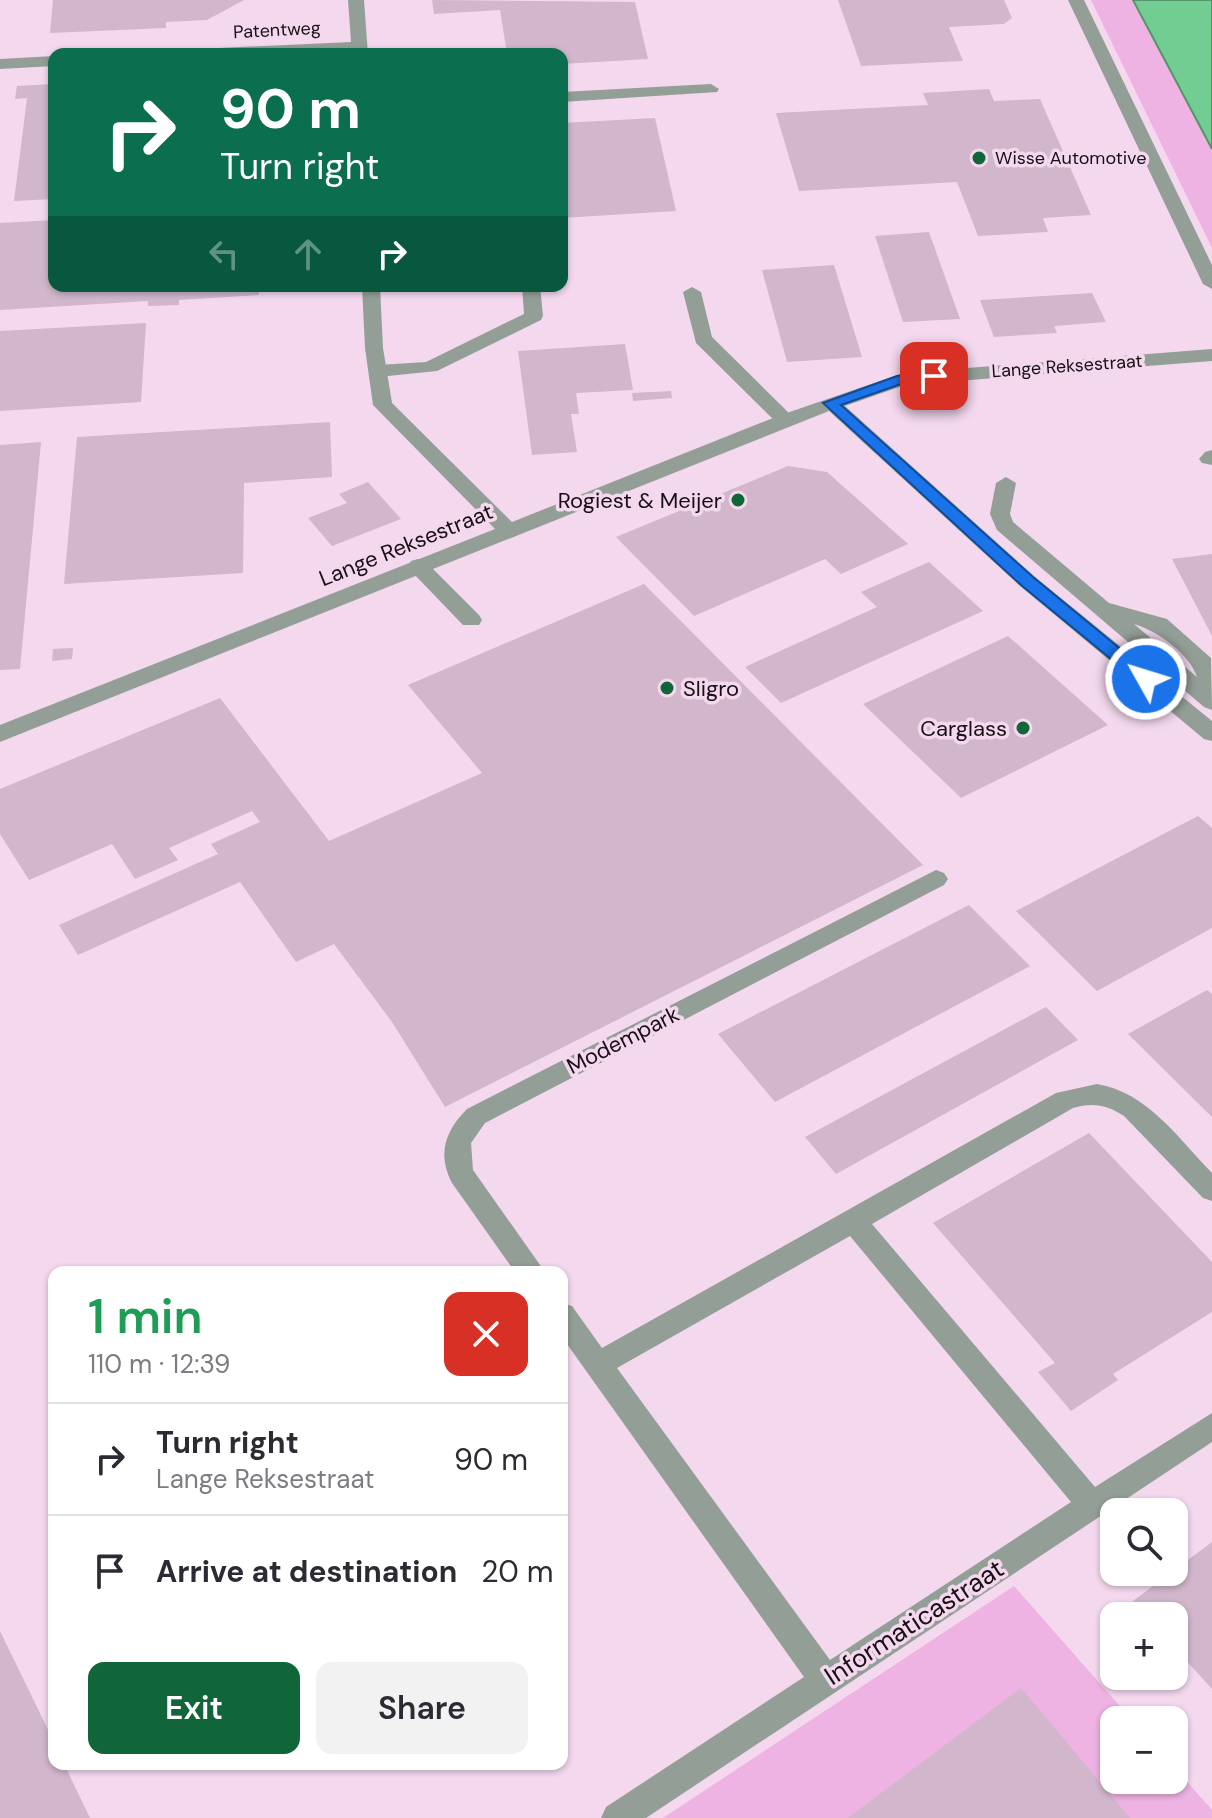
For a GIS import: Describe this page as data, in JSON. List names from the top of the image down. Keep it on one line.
{"streets":{"street":["Lange Reksestraat","Modempark","Informaticastraat"]},"places":["Wisse Automotive","Rogiest & Meijer","Sligro","Carglass"],"page":{"turn":["90 m","Turn right"],"heading":["1 min","110 m · 12:39"],"list":[{"name":"Turn right","note":"Lange Reksestraat","value":"90 m"},{"name":"Arrive at destination","value":"20 m"}],"map_buttons":["+","−"],"buttons":["Exit","Share"]}}
